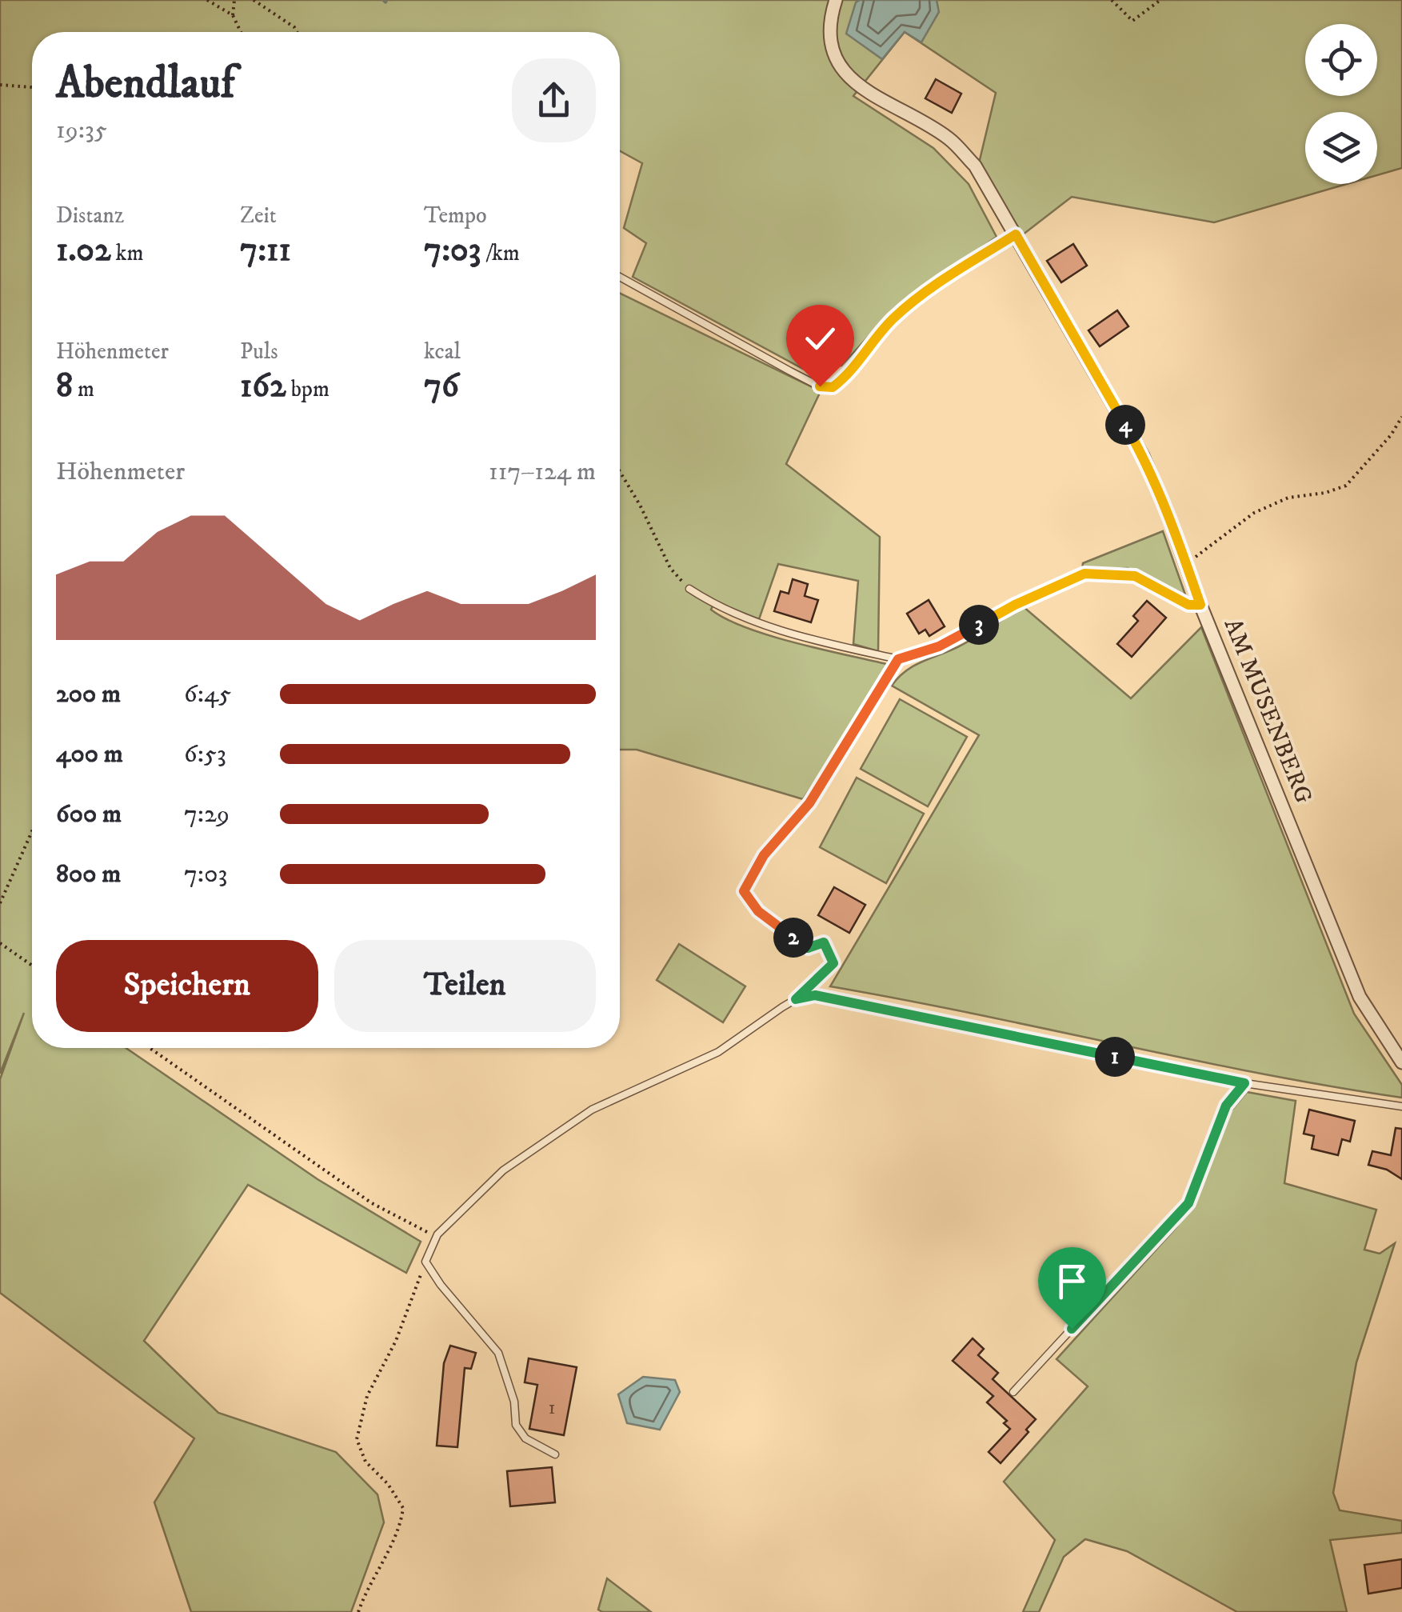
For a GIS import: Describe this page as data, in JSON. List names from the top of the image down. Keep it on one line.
{"streets":{"street":["AM MUSENBERG"]},"house_numbers":["1"],"page":{"heading":["Abendlauf","19:35"],"stats":[["Distanz","1.02 km"],["Zeit","7:11"],["Tempo","7:03 /km"],["Höhenmeter","8 m"],["Puls","162 bpm"],["kcal","76"]],"pins":["4","3","2","1"],"chart":["Höhenmeter","117–124 m"],"list":[{"name":"200 m","note":"6:45"},{"name":"400 m","note":"6:53"},{"name":"600 m","note":"7:29"},{"name":"800 m","note":"7:03"}],"buttons":["Speichern","Teilen"]}}
